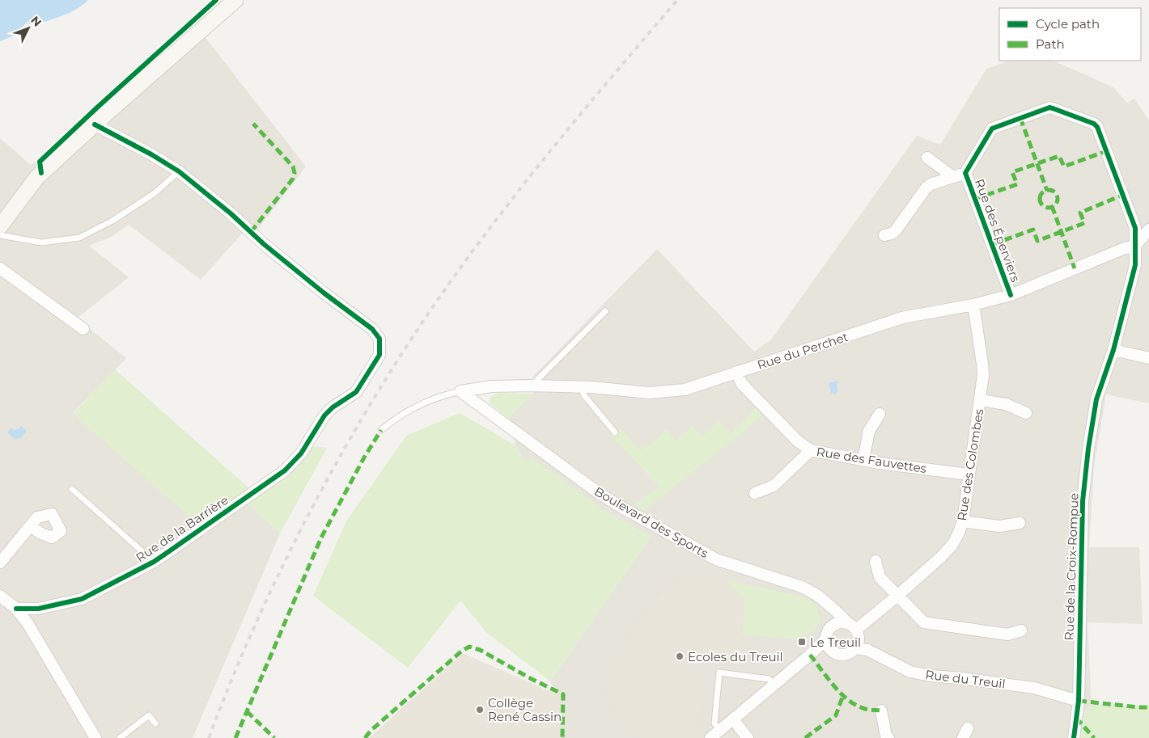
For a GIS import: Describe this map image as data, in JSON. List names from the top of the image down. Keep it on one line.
{"streets":{"street":["Rue des Éperviers","Rue du Perchet","Rue des Fauvettes","Rue des Colombes","Boulevard des Sports","Rue de la Barrière","Rue de la Croix-Rompue","Rue du Treuil"]},"crossings":[["Rue des Éperviers","Rue du Perchet"],["Rue des Éperviers","Rue de la Croix-Rompue"],["Rue du Perchet","Rue des Fauvettes"],["Rue du Perchet","Rue des Colombes"],["Rue du Perchet","Boulevard des Sports"],["Rue du Perchet","Rue de la Croix-Rompue"],["Rue des Fauvettes","Rue des Colombes"],["Rue des Colombes","Boulevard des Sports"],["Rue des Colombes","Rue du Treuil"],["Boulevard des Sports","Rue du Treuil"],["Rue de la Croix-Rompue","Rue du Treuil"]],"places":{"transit":["Le Treuil"],"other":["Ecoles du Treuil","Collège René Cassin"]},"legend":["Cycle path","Path"],"north":"top right"}
